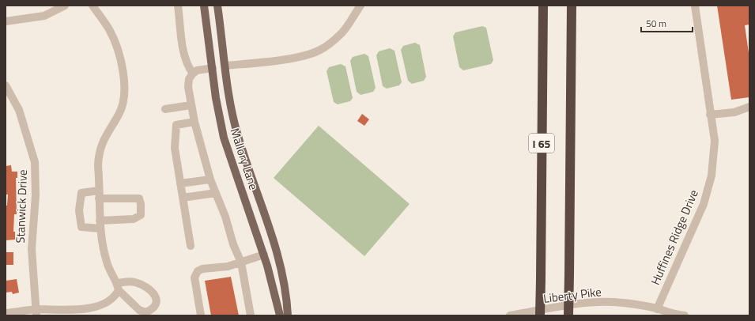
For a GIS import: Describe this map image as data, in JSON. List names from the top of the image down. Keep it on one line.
{"streets":{"highway":["I 65"],"main road":["Mallory Lane"],"street":["Stanwick Drive","Huffines Ridge Drive","Liberty Pike"]},"crossings":[["Huffines Ridge Drive","Liberty Pike"]],"scale_bar":"50 m"}
